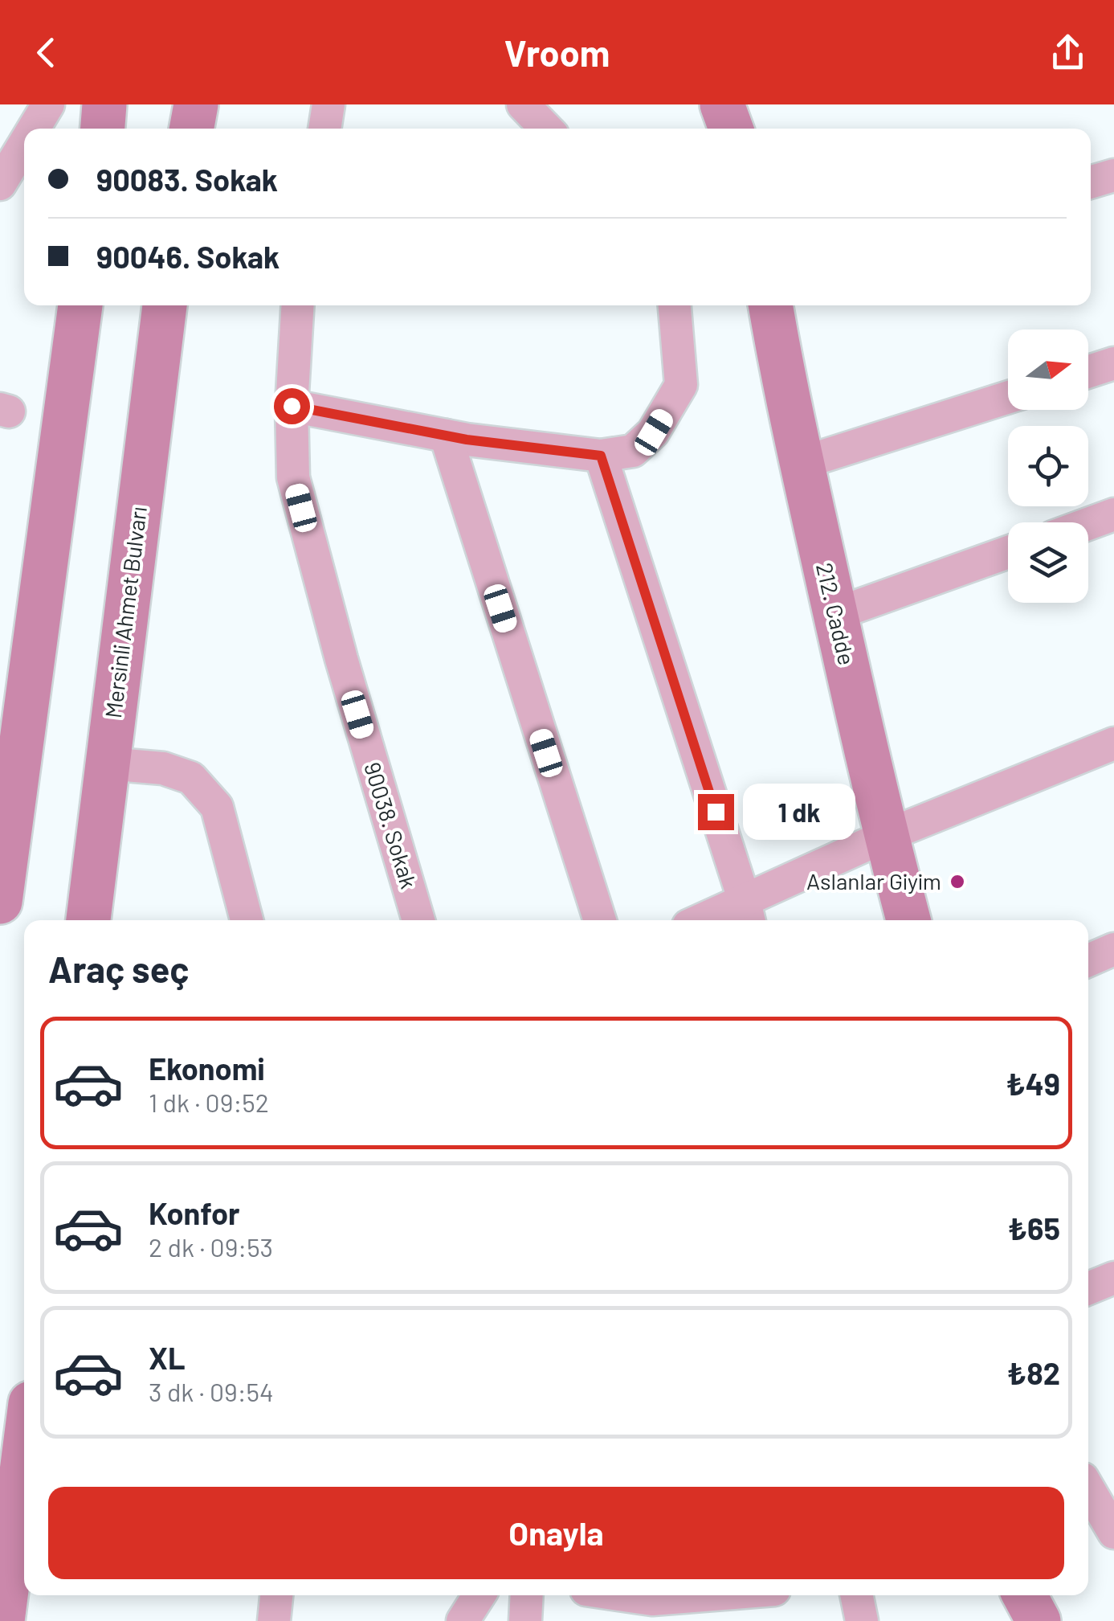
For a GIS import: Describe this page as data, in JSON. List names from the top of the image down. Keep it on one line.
{"streets":{"main road":["Mersinli Ahmet Bulvarı","212. Cadde"],"street":["90038. Sokak"]},"places":["Aslanlar Giyim"],"north":"right","page":{"header":"Vroom","banner":["90083. Sokak","90046. Sokak"],"bubble":"1 dk","heading":"Araç seç","list":[{"name":"Ekonomi","note":"1 dk · 09:52","value":"₺49"},{"name":"Konfor","note":"2 dk · 09:53","value":"₺65"},{"name":"XL","note":"3 dk · 09:54","value":"₺82"}],"buttons":"Onayla"}}
